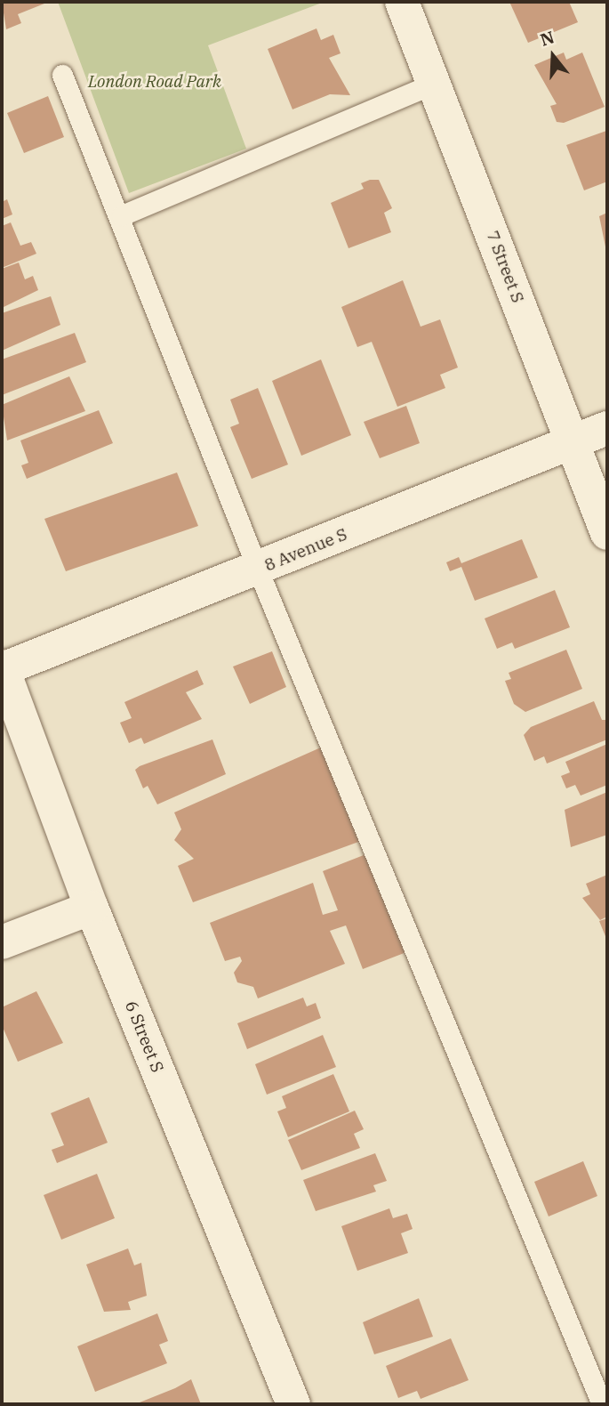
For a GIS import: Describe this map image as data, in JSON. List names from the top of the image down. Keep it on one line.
{"streets":{"street":["7 Street S","8 Avenue S","6 Street S"]},"crossings":[["7 Street S","8 Avenue S"],["8 Avenue S","6 Street S"]],"parks":["London Road Park"],"north":"top"}
